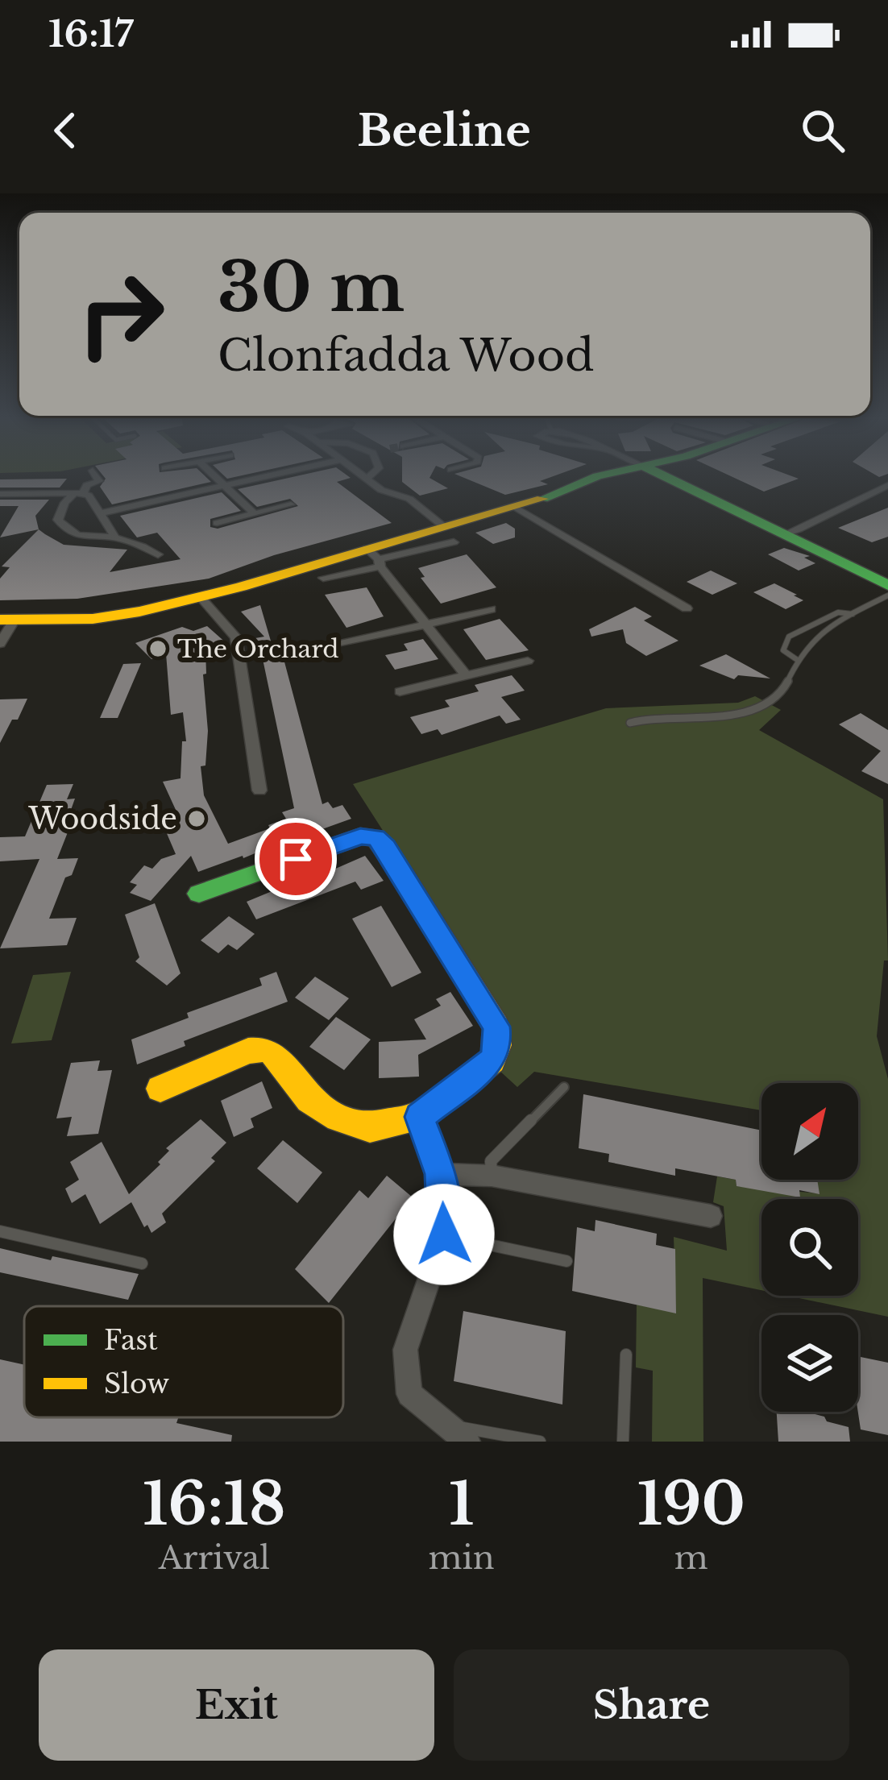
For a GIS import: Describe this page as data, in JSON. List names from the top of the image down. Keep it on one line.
{"places":["The Orchard","Woodside"],"legend":["Fast","Slow"],"north":"top right","page":{"status":"16:17","header":"Beeline","turn":["30 m","Clonfadda Wood"],"eta":["16:18","Arrival","1","min","190","m"],"buttons":["Exit","Share"]}}
